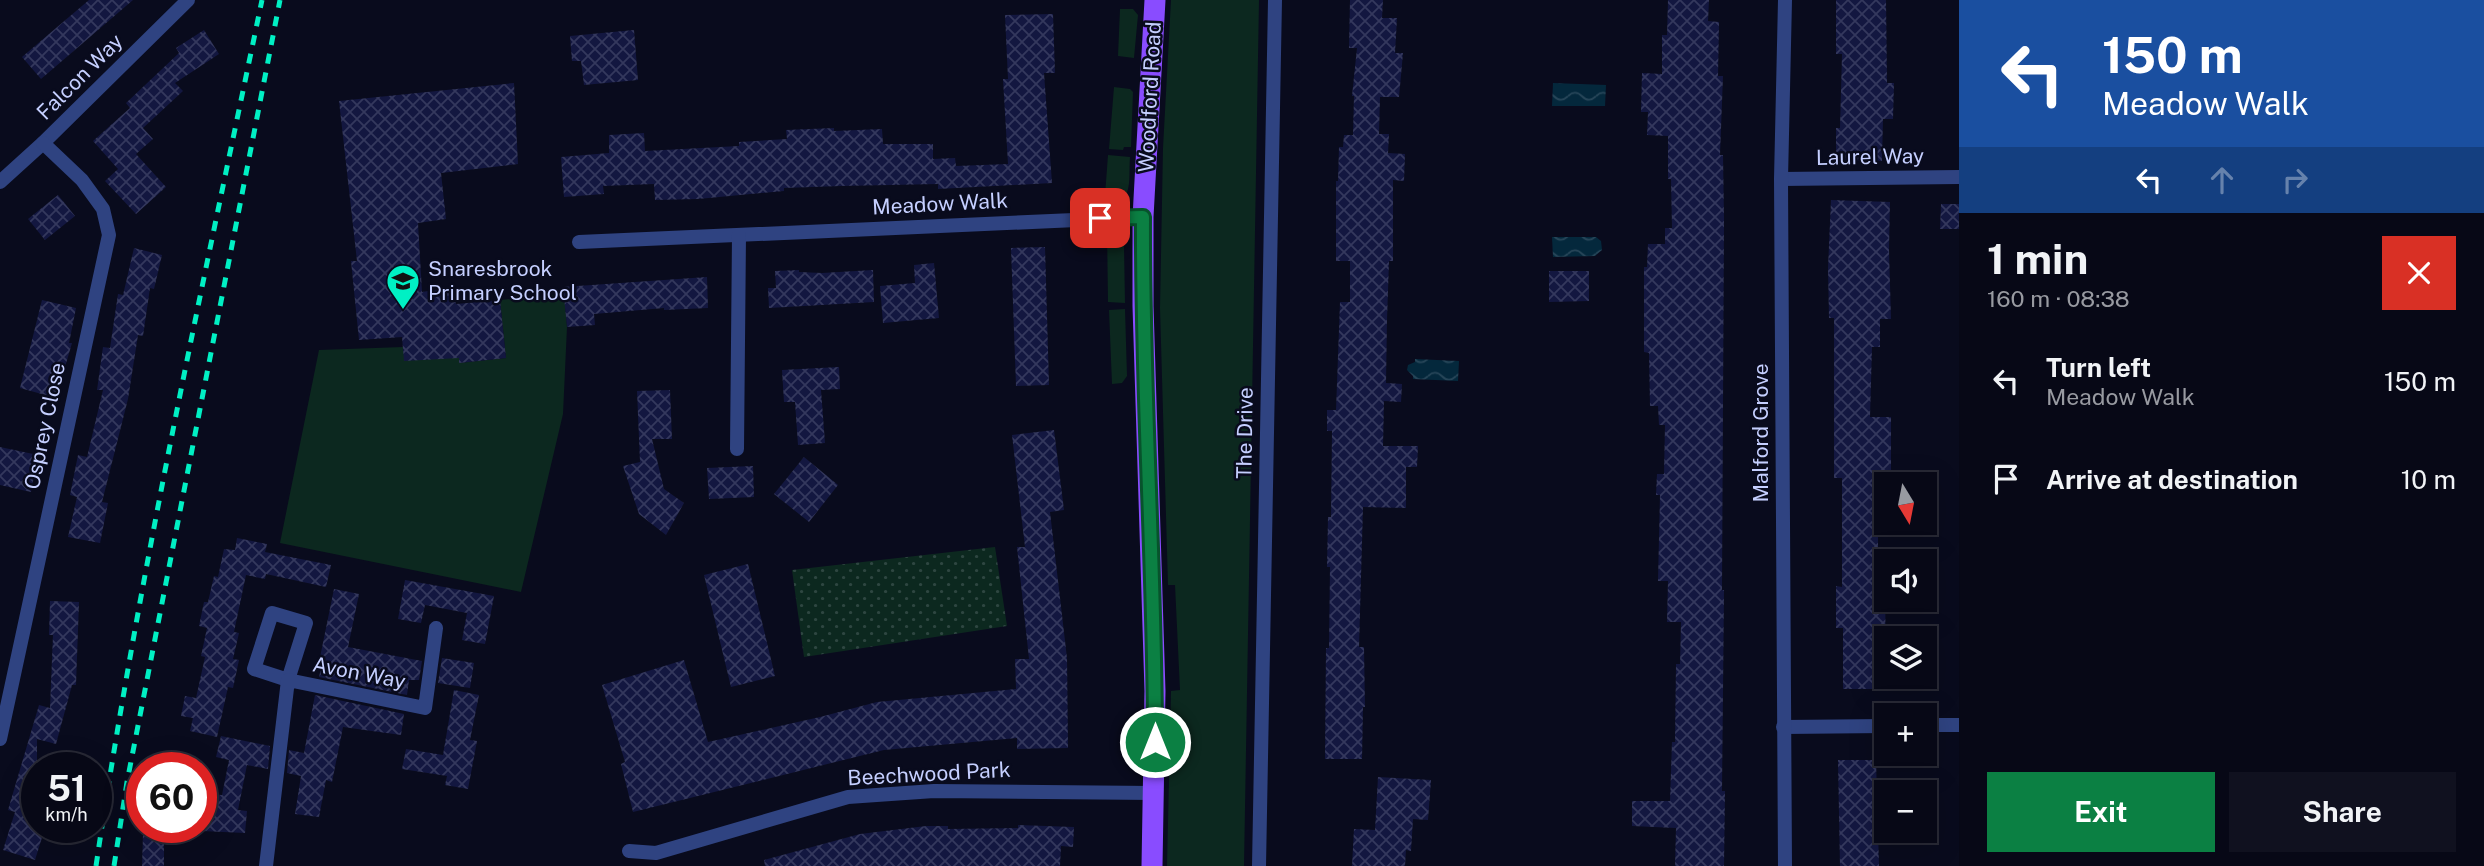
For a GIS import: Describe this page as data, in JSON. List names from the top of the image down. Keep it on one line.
{"streets":{"main road":["Woodford Road"],"street":["Falcon Way","Laurel Way","Meadow Walk","Osprey Close","The Drive","Malford Grove","Avon Way","Beechwood Park"]},"crossings":[["Falcon Way","Osprey Close"],["Woodford Road","Meadow Walk"],["Woodford Road","Beechwood Park"],["Laurel Way","Malford Grove"]],"places":{"school or university":["Snaresbrook Primary School"]},"north":"bottom","page":{"turn":["150 m","Meadow Walk"],"heading":["1 min","160 m · 08:38"],"list":[{"name":"Turn left","note":"Meadow Walk","value":"150 m"},{"name":"Arrive at destination","value":"10 m"}],"map_buttons":["+","−"],"speed":"51 km/h","limit":"60","buttons":["Exit","Share"]}}
